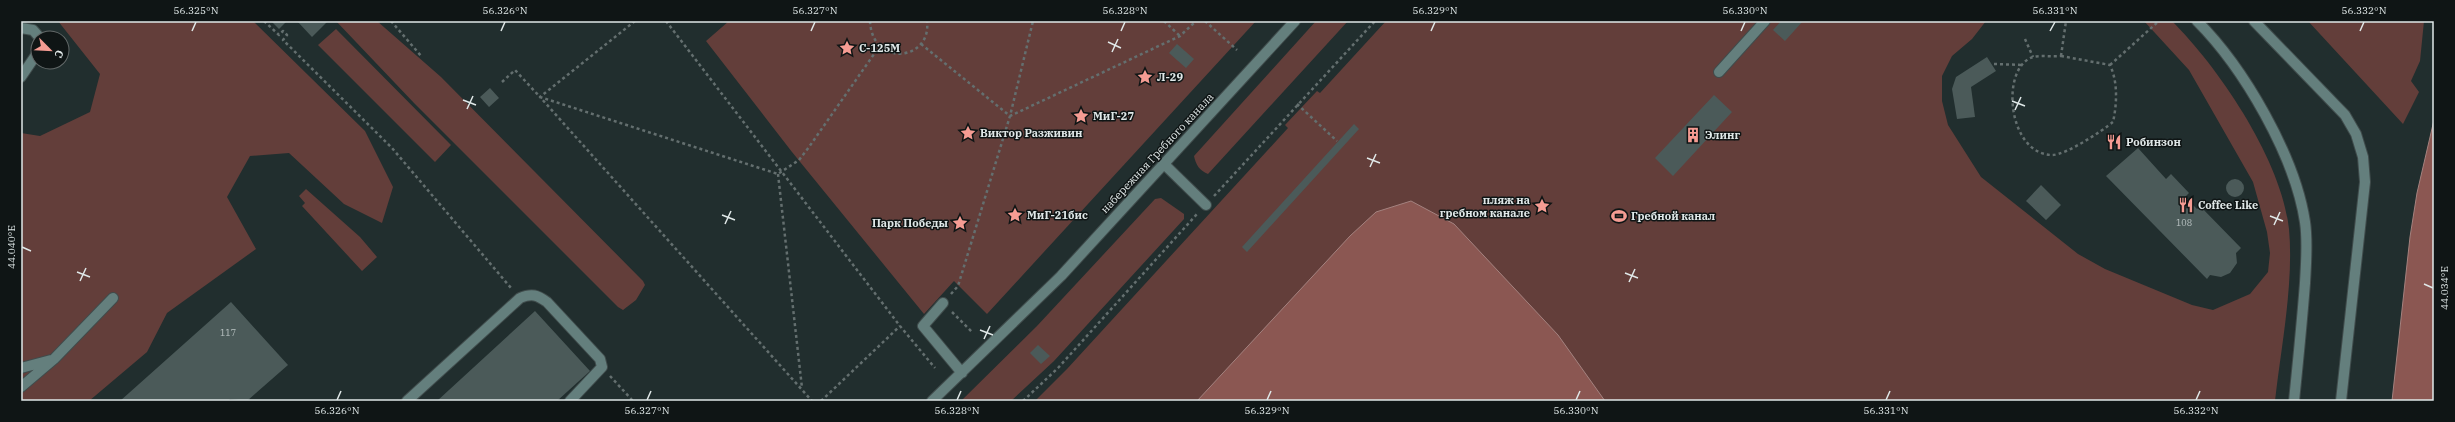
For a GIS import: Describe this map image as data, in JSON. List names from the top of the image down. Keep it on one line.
{"streets":{"street":["набережная Гребного канала"]},"places":{"place":["С-125М","Л-29","МиГ-27","Виктор Разживин","пляж на гребном канале","МиГ-21бис","Парк Победы"],"building":["Элинг"],"restaurant":["Робинзон","Coffee Like"],"sports":["Гребной канал"]},"house_numbers":["108","117"],"north":"bottom right","coordinates":["56.325°N","56.326°N","56.327°N","56.328°N","56.329°N","56.330°N","56.331°N","56.332°N","44.040°E","44.034°E"]}
